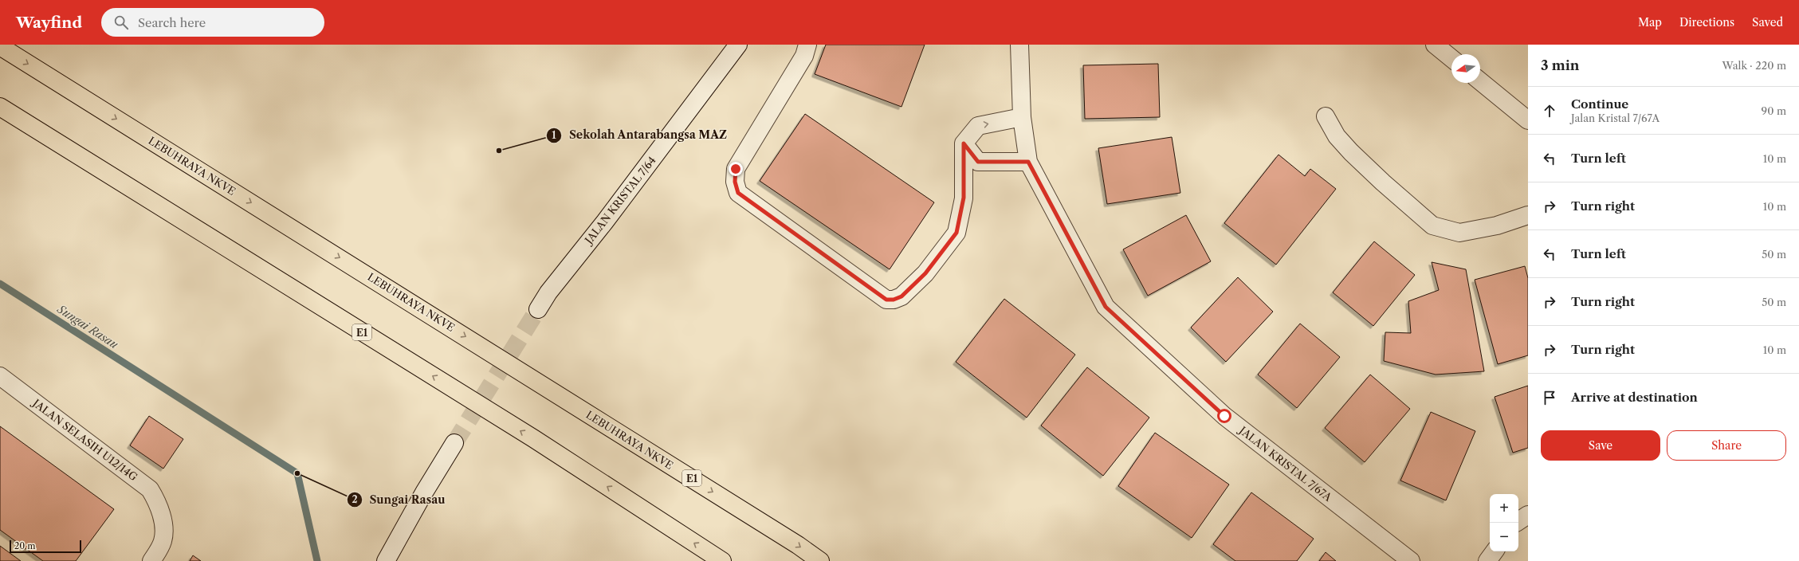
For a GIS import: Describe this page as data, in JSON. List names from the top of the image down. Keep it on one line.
{"streets":{"highway":["LEBUHRAYA NKVE","E1"],"street":["JALAN KRISTAL 7/64","JALAN SELASIH U12/14G","JALAN KRISTAL 7/67A"]},"water":["Sungai Rasau"],"places":["Sekolah Antarabangsa MAZ","Sungai Rasau"],"scale_bar":"20 m","north":"left","page":{"header":"Wayfind","search":"Search here","nav":["Map","Directions","Saved"],"heading":["3 min","Walk · 220 m"],"list":[["Continue","Jalan Kristal 7/67A","90 m"],["Turn left","10 m"],["Turn right","10 m"],["Turn left","50 m"],["Turn right","50 m"],["Turn right","10 m"],"Arrive at destination"],"buttons":["Save","Share"],"map_buttons":["+","−"],"scale":"20 m"}}
